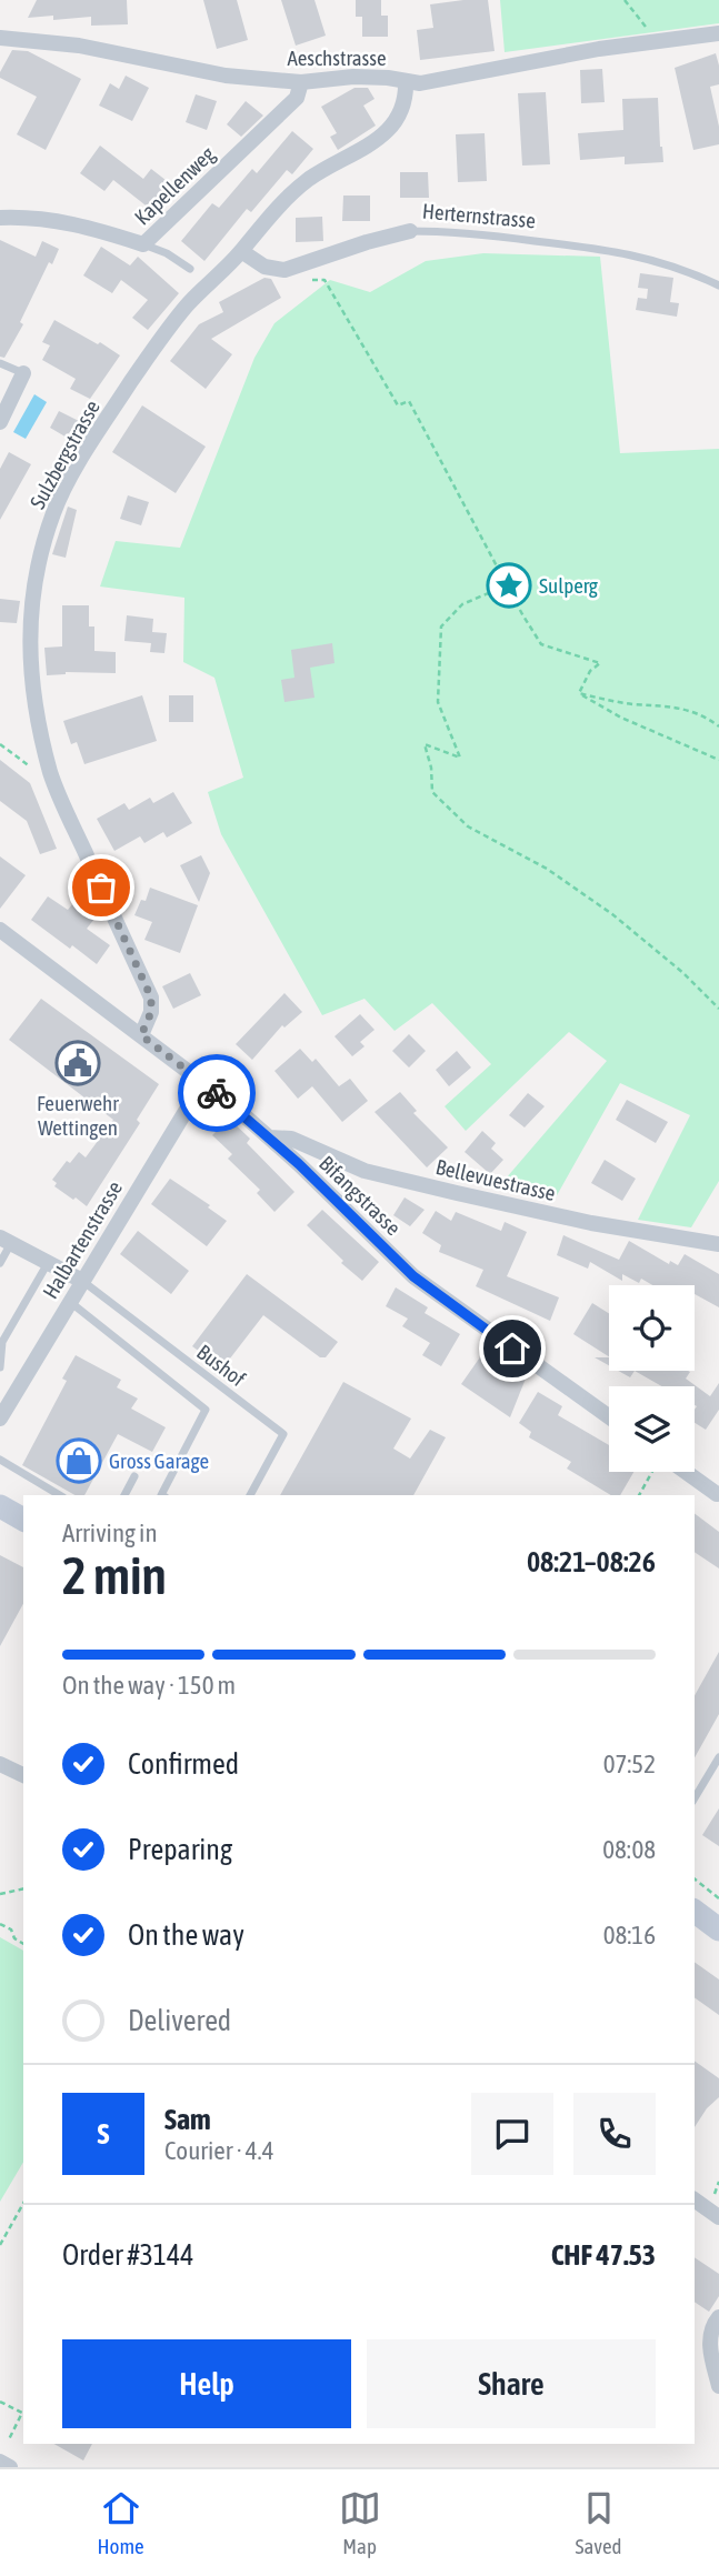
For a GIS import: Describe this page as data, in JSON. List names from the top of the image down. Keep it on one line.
{"streets":{"street":["Aeschstrasse","Kapellenweg","Herternstrasse","Sulzbergstrasse","Bellevuestrasse","Bifangstrasse","Halbartenstrasse"],"lane":["Bushof"]},"crossings":[["Aeschstrasse","Kapellenweg"],["Aeschstrasse","Sulzbergstrasse"],["Sulzbergstrasse","Bifangstrasse"],["Bellevuestrasse","Bifangstrasse"],["Bifangstrasse","Halbartenstrasse"],["Halbartenstrasse","Bushof"]],"places":{"place":["Sulperg"],"public building":["Feuerwehr Wettingen"],"shop":["Gross Garage"]},"page":{"heading":["2 min","Arriving in","08:21–08:26"],"panel":["Sam","Courier · 4.4","Order #3144","CHF 47.53"],"bar":"On the way · 150 m","list":[["Confirmed","07:52"],["Preparing","08:08"],["On the way","08:16"],"Delivered"],"round":"S","buttons":["Help","Share"],"tabs":["Home","Map","Saved"]}}
